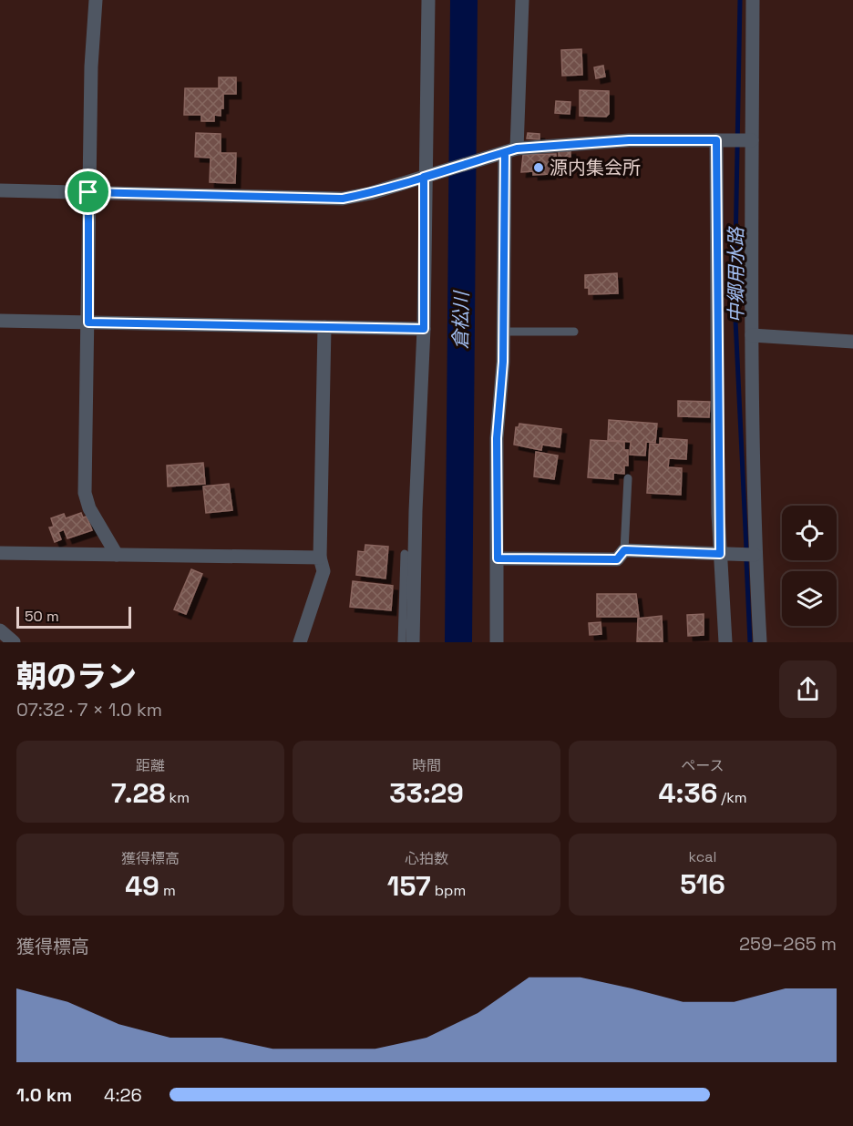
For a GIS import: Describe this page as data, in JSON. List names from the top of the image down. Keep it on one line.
{"water":["中郷用水路","倉松川"],"places":["源内集会所"],"scale_bar":"50 m","page":{"scale":"50 m","heading":["朝のラン","07:32 · 7 × 1.0 km"],"stats":[["距離","7.28 km"],["時間","33:29"],["ペース","4:36 /km"],["獲得標高","49 m"],["心拍数","157 bpm"],["kcal","516"]],"chart":["獲得標高","259–265 m"],"list":[{"name":"1.0 km","note":"4:26"}]}}
